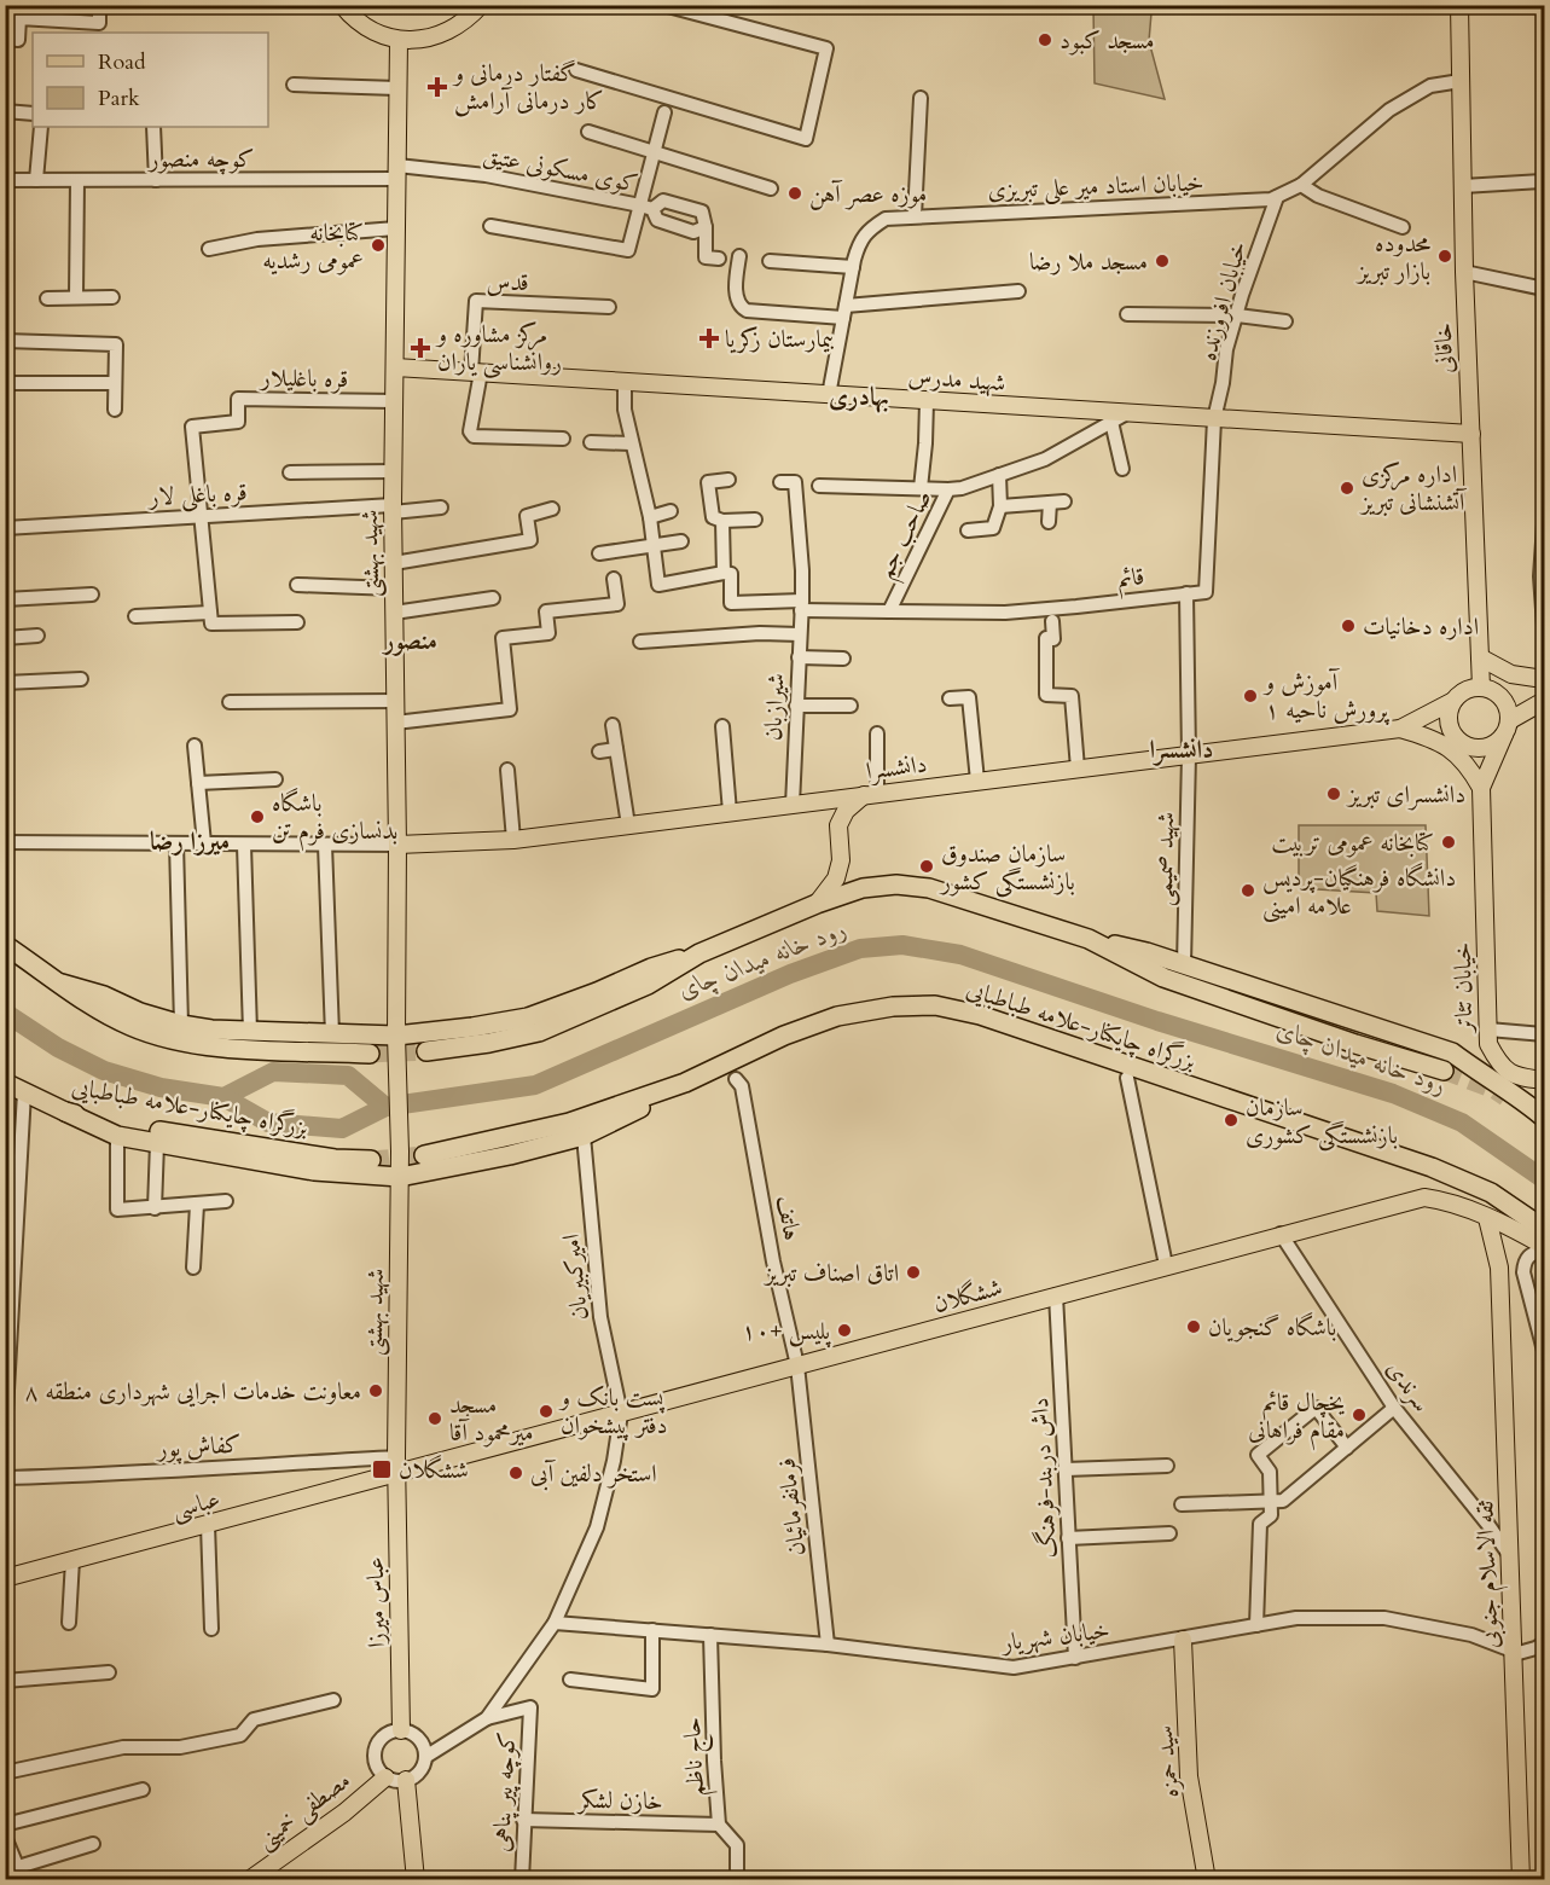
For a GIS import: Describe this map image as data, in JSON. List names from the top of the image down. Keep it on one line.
{"streets":{"highway":["بزرگراه چایکنار-علامه طباطبایی"],"main road":["خاقانی","شهید مدرس","شهید بهشتى","دانشسرا","خیابان تئاتر","ششگلان","عباسى","ثقه الاسلام جنوبی","عباس میرزا","سید حمزه","مصطفی خمینی"],"street":["کوچه منصور","کوی مسکونی عتیق","خیابان استاد میر علی تبریزی","قدس","خیابان افروزنده","قره باغلیلار","قره باغلی لار","صاحب جم","قائم","شیرازبان","شهید صمیمی","هاتف","امیرکبیریان","سرندی","کفاش پور","داش دربند-فرهنگ","فرمانفرمائیان","خیابان شهریار","حاج ناظم","کوچه پیر پناهی","خازن لشکر"]},"crossings":[["کوچه منصور","کوی مسکونی عتیق"],["کوچه منصور","شهید بهشتى"],["کوی مسکونی عتیق","شهید بهشتى"],["خیابان استاد میر علی تبریزی","خیابان افروزنده"],["خیابان استاد میر علی تبریزی","خاقانی"],["خیابان استاد میر علی تبریزی","شهید مدرس"],["قدس","شهید مدرس"],["خیابان افروزنده","شهید مدرس"],["خاقانی","شهید مدرس"],["خاقانی","خیابان تئاتر"],["قره باغلیلار","قره باغلی لار"],["قره باغلیلار","شهید بهشتى"],["شهید مدرس","صاحب جم"],["شهید مدرس","شهید بهشتى"],["قره باغلی لار","شهید بهشتى"],["صاحب جم","قائم"],["صاحب جم","شیرازبان"],["شهید بهشتى","دانشسرا"],["شهید بهشتى","ششگلان"],["شهید بهشتى","کفاش پور"],["شهید بهشتى","عباسى"],["شهید بهشتى","عباس میرزا"],["قائم","شهید صمیمی"],["شیرازبان","دانشسرا"],["دانشسرا","شهید صمیمی"],["هاتف","ششگلان"],["هاتف","فرمانفرمائیان"],["امیرکبیریان","ششگلان"],["امیرکبیریان","خیابان شهریار"],["امیرکبیریان","کوچه پیر پناهی"],["ششگلان","سرندی"],["ششگلان","کفاش پور"],["ششگلان","داش دربند-فرهنگ"],["ششگلان","عباسى"],["ششگلان","فرمانفرمائیان"],["ششگلان","ثقه الاسلام جنوبی"],["ششگلان","عباس میرزا"],["سرندی","ثقه الاسلام جنوبی"],["کفاش پور","عباسى"],["کفاش پور","عباس میرزا"],["داش دربند-فرهنگ","خیابان شهریار"],["عباسى","عباس میرزا"],["فرمانفرمائیان","خیابان شهریار"],["ثقه الاسلام جنوبی","خیابان شهریار"],["عباس میرزا","مصطفی خمینی"],["خیابان شهریار","حاج ناظم"],["خیابان شهریار","سید حمزه"],["حاج ناظم","خازن لشکر"],["کوچه پیر پناهی","خازن لشکر"]],"districts":["بهادری","منصور","دانشسرا","میرزا رضا"],"water":["رود خانه میدان چای"],"places":{"other":["مسجد کبود","موزه عصر آهن","کتابخانه عمومی رشدیه","محدوده بازار تبریز","مسجد ملا رضا","اداره مرکزی آتشنشانی تبریز","اداره دخانیات","آموزش و پرورش ناحیه ۱","دانشسرای تبریز","باشگاه بدنسازی فرم تن","کتابخانه عمومی تربیت","سازمان صندوق بازنشستگی کشور","دانشگاه فرهنگیان-پردیس علامه امینی","سازمان بازنشستگی کشوری","اتاق اصناف تبریز","باشگاه گنجویان","پلیس +۱۰","معاونت خدمات اجرایی شهرداری منطقه ۸","پست بانک و دفتر پیشخوان","یخچال قائم مقام فراهانی","مسجد میرمحمود آقا","استخر دلفین آبی"],"health":["گفتار درمانی و کار درمانی آرامش","بیمارستان زکریا","مرکز مشاوره و روانشناسی یاران"],"transit":["ششگلان"]},"legend":["Road","Park"]}
